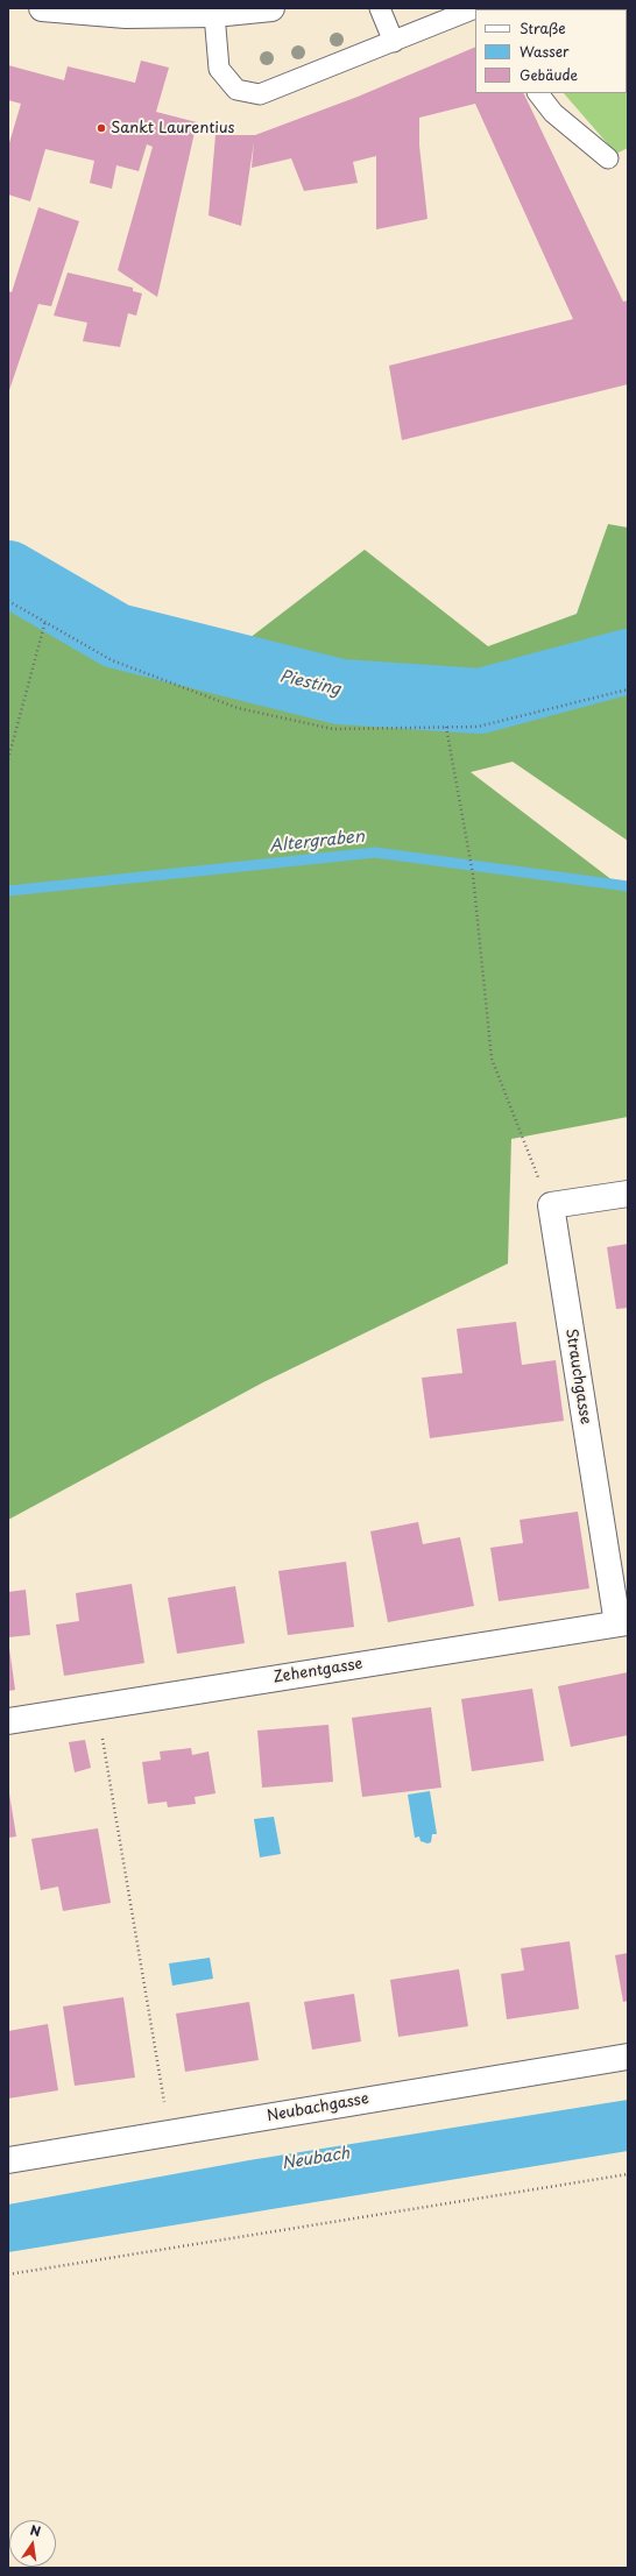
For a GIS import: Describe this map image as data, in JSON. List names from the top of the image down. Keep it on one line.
{"streets":{"street":["Strauchgasse","Zehentgasse","Neubachgasse"]},"crossings":[["Strauchgasse","Zehentgasse"]],"water":["Piesting","Altergraben","Neubach"],"places":["Sankt Laurentius"],"legend":["Straße","Wasser","Gebäude"],"north":"top"}
